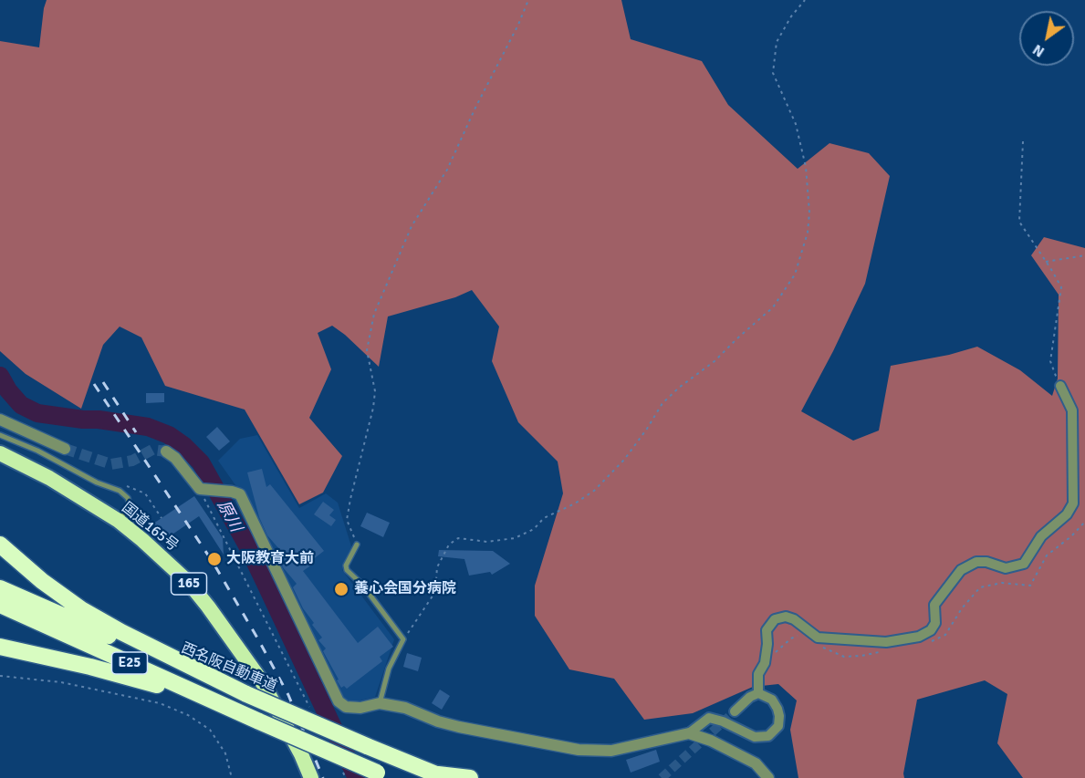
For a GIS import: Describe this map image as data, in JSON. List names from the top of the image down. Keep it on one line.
{"streets":{"highway":["国道165号","165","E25","西名阪自動車道"]},"water":["原川"],"places":["大阪教育大前","養心会国分病院"],"north":"bottom left"}
